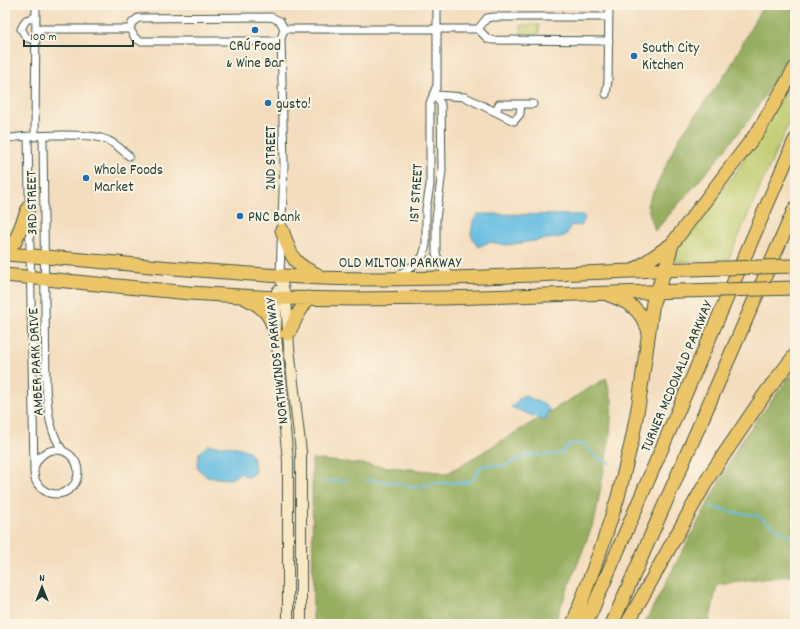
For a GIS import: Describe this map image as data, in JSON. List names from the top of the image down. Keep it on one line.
{"streets":{"highway":["OLD MILTON PARKWAY","TURNER MCDONALD PARKWAY"],"street":["2ND STREET","1ST STREET","3RD STREET","NORTHWINDS PARKWAY","AMBER PARK DRIVE"]},"crossings":[["2ND STREET","OLD MILTON PARKWAY"],["2ND STREET","NORTHWINDS PARKWAY"],["1ST STREET","OLD MILTON PARKWAY"],["3RD STREET","OLD MILTON PARKWAY"],["3RD STREET","AMBER PARK DRIVE"],["OLD MILTON PARKWAY","NORTHWINDS PARKWAY"],["OLD MILTON PARKWAY","AMBER PARK DRIVE"]],"places":["CRÚ Food & Wine Bar","South City Kitchen","gusto!","Whole Foods Market","PNC Bank"],"scale_bar":"100 m","north":"top"}
